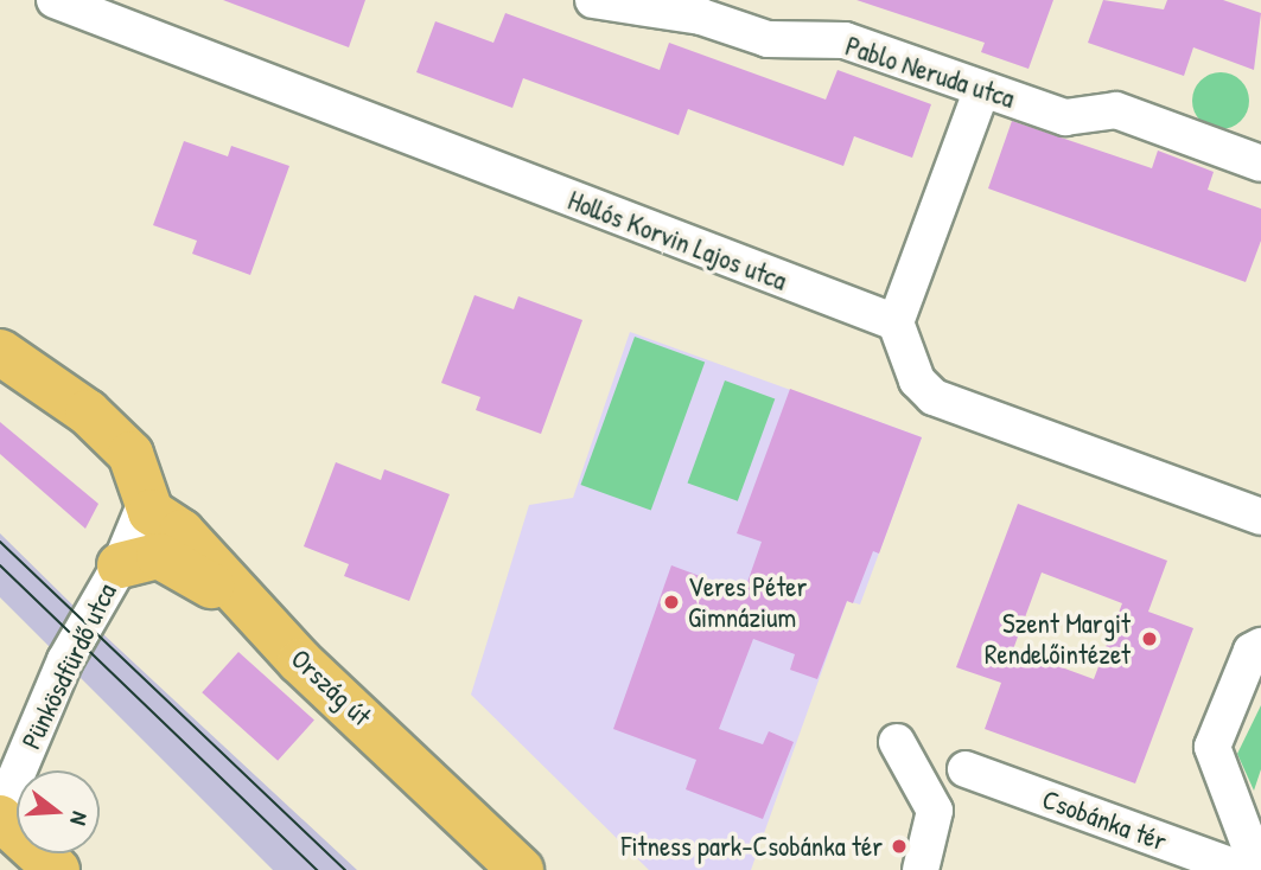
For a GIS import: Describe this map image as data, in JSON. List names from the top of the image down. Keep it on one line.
{"streets":{"main road":["Pünkösdfürdő utca","Ország út"],"street":["Pablo Neruda utca","Hollós Korvin Lajos utca","Csobánka tér"]},"crossings":[["Pünkösdfürdő utca","Ország út"]],"places":["Veres Péter Gimnázium","Szent Margit Rendelőintézet","Fitness park-Csobánka tér"],"north":"right"}
